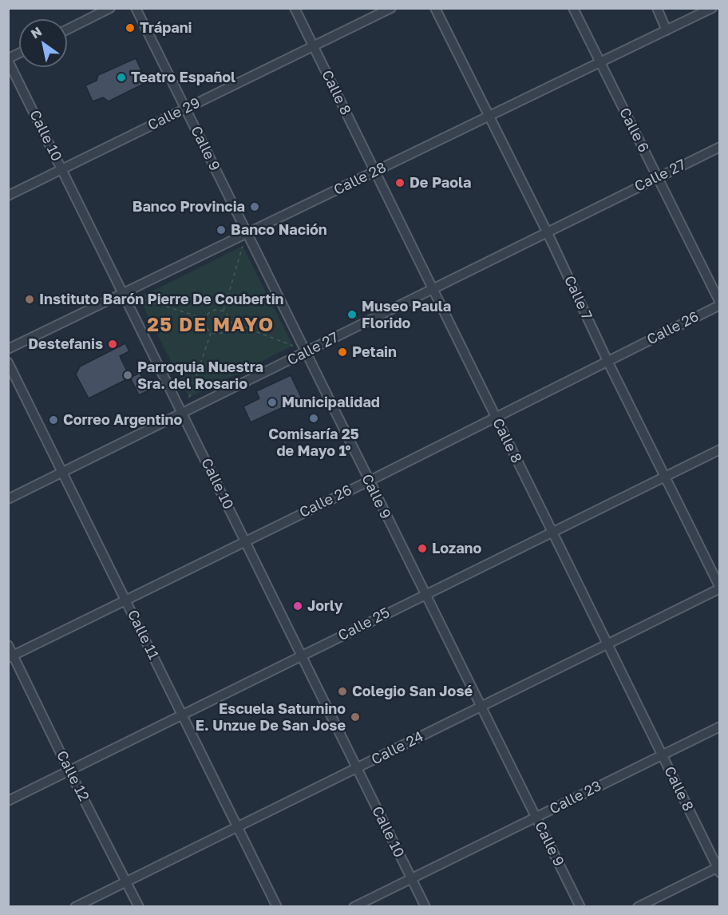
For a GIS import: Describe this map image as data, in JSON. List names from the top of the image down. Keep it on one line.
{"streets":{"street":["Calle 8","Calle 29","Calle 6","Calle 10","Calle 9","Calle 27","Calle 28","Calle 7","Calle 26","Calle 25","Calle 11","Calle 24","Calle 12","Calle 23"]},"crossings":[["Calle 8","Calle 29"],["Calle 8","Calle 27"],["Calle 8","Calle 28"],["Calle 8","Calle 26"],["Calle 8","Calle 25"],["Calle 8","Calle 24"],["Calle 8","Calle 23"],["Calle 29","Calle 10"],["Calle 29","Calle 9"],["Calle 6","Calle 27"],["Calle 6","Calle 28"],["Calle 6","Calle 26"],["Calle 10","Calle 27"],["Calle 10","Calle 28"],["Calle 10","Calle 26"],["Calle 10","Calle 25"],["Calle 10","Calle 24"],["Calle 10","Calle 23"],["Calle 9","Calle 27"],["Calle 9","Calle 28"],["Calle 9","Calle 26"],["Calle 9","Calle 25"],["Calle 9","Calle 24"],["Calle 9","Calle 23"],["Calle 27","Calle 7"],["Calle 27","Calle 11"],["Calle 28","Calle 7"],["Calle 7","Calle 26"],["Calle 7","Calle 25"],["Calle 7","Calle 24"],["Calle 26","Calle 11"],["Calle 26","Calle 12"],["Calle 25","Calle 11"],["Calle 25","Calle 12"],["Calle 11","Calle 24"],["Calle 24","Calle 12"]],"districts":["25 DE MAYO"],"places":["Trápani","Teatro Español","De Paola","Banco Provincia","Banco Nación","Instituto Barón Pierre De Coubertin","Museo Paula Florido","Destefanis","Petain","Parroquia Nuestra Sra. del Rosario","Municipalidad","Comisaría 25 de Mayo 1°","Correo Argentino","Lozano","Jorly","Colegio San José","Escuela Saturnino E. Unzue De San Jose"],"north":"top left"}
